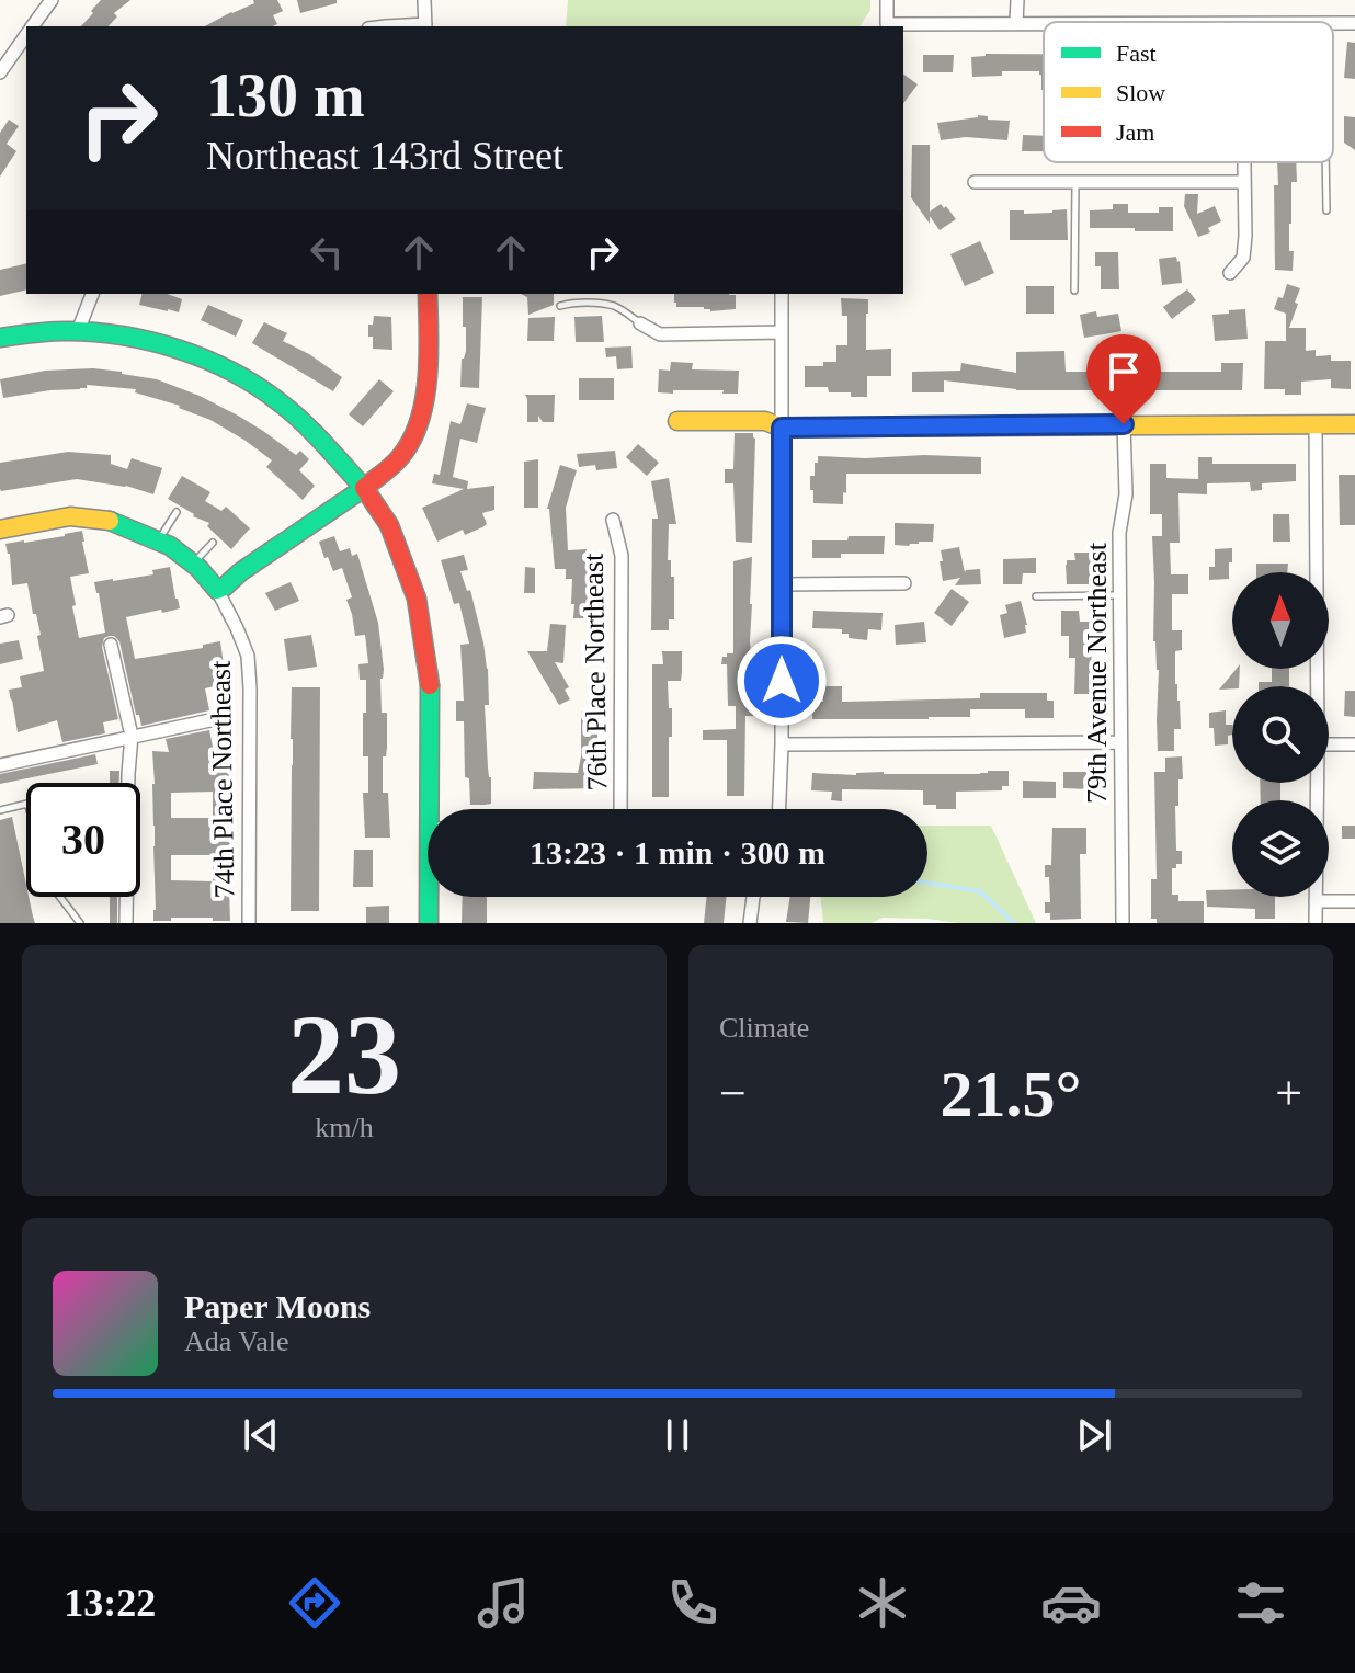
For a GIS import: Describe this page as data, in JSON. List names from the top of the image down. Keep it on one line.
{"streets":{"street":["76th Place Northeast","79th Avenue Northeast","74th Place Northeast"]},"legend":["Fast","Slow","Jam"],"north":"top","page":{"turn":["130 m","Northeast 143rd Street"],"limit":"30","trip":"13:23 · 1 min · 300 m","tile":[["23","km/h"],"Climate"],"heat":["−","21.5°","+"],"song":["Paper Moons","Ada Vale"],"tabs":"13:22"}}
